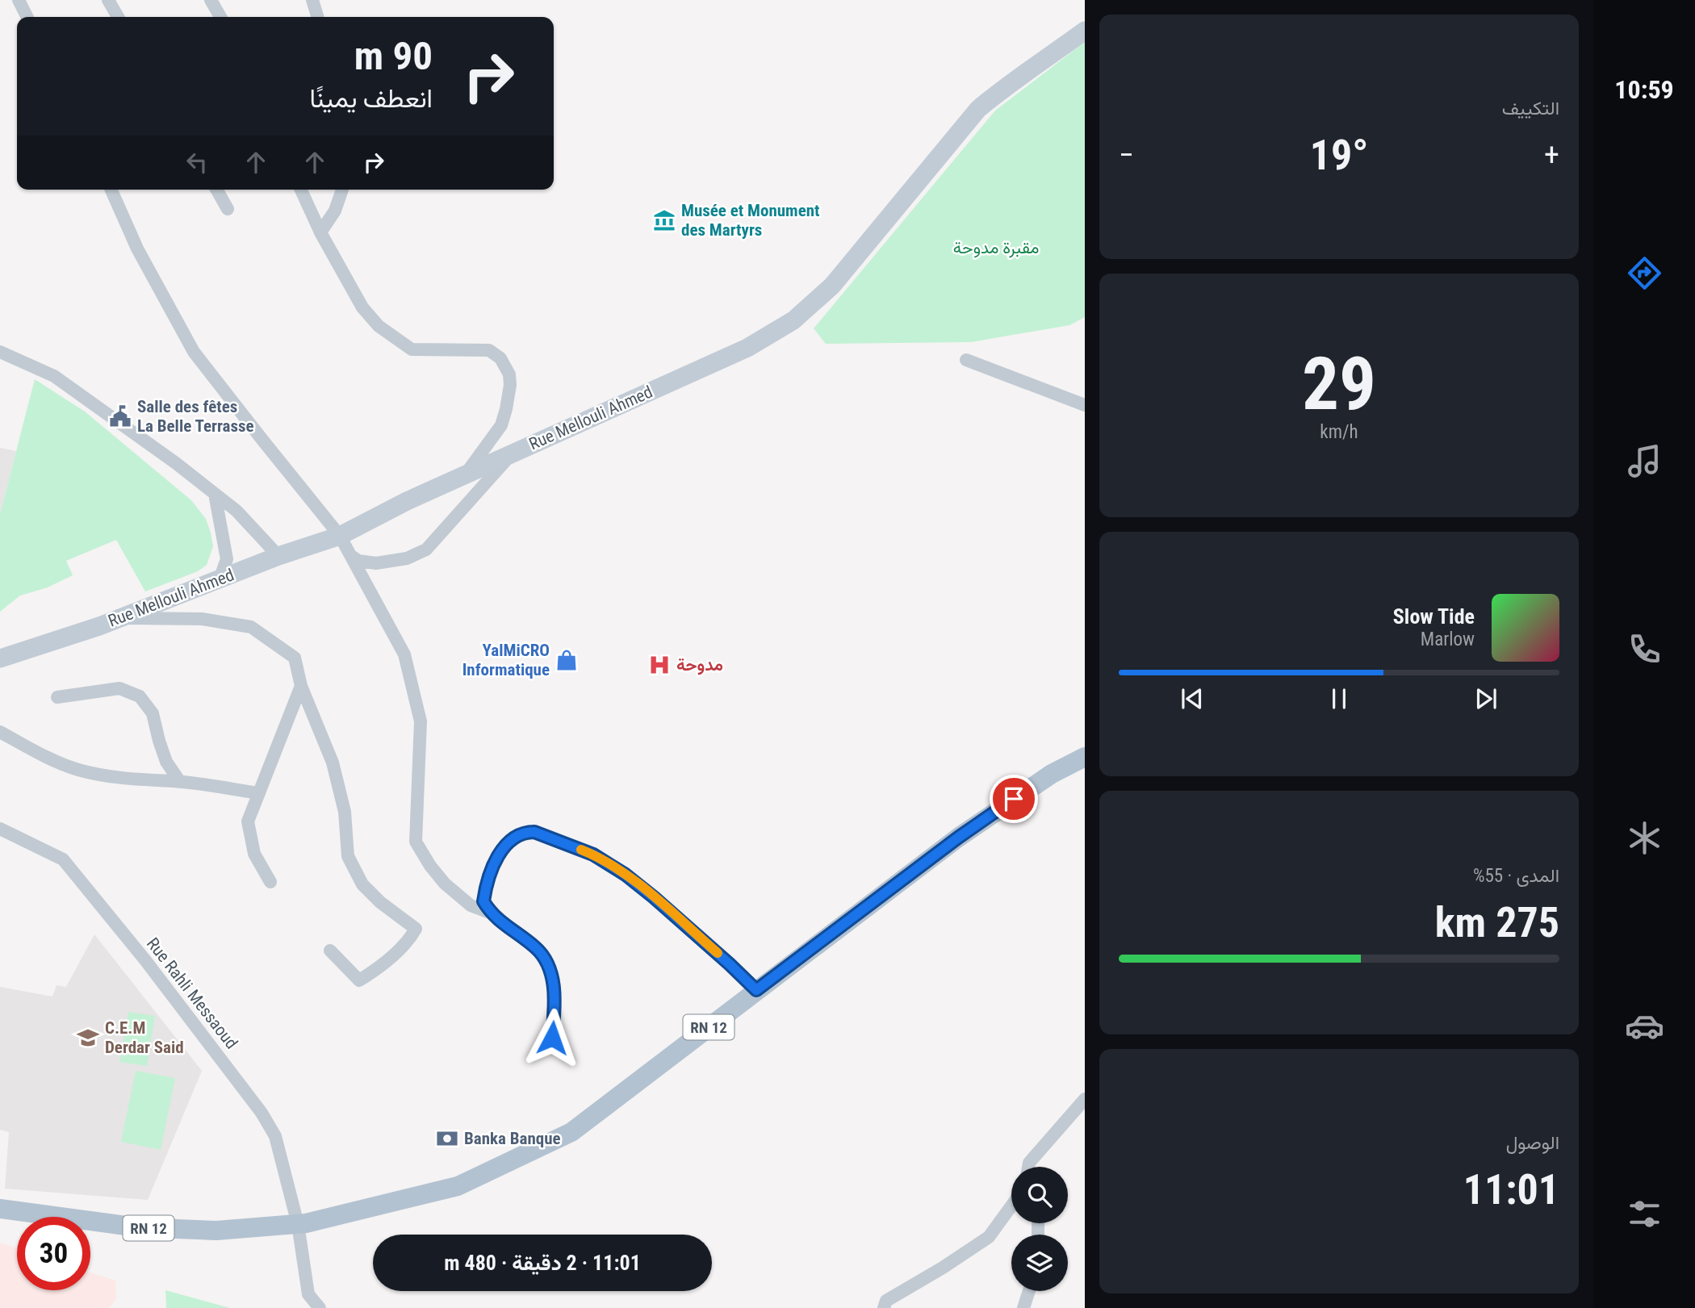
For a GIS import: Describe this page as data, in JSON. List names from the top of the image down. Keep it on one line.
{"streets":{"main road":["RN 12"],"street":["Rue Mellouli Ahmed","Rue Rahli Messaoud"]},"crossings":[["Rue Rahli Messaoud","RN 12"]],"parks":["مقبرة مدوحة"],"places":{"museum":["Musée et Monument des Martyrs"],"public building":["Salle des fêtes La Belle Terrasse"],"shop":["YalMiCRO Informatique"],"hospital":["مدوحة"],"school or university":["C.E.M Derdar Said"],"bank":["Banka Banque"]},"page":{"tabs":"10:59","tile":["التكييف",["29","km/h"],["المدى · 55%","275 km"],["الوصول","11:01"]],"turn":["90 m","انعطف يمينًا"],"heat":["−","19°","+"],"song":["Slow Tide","Marlow"],"limit":"30","trip":"11:01 · 2 دقيقة · 480 m"}}
